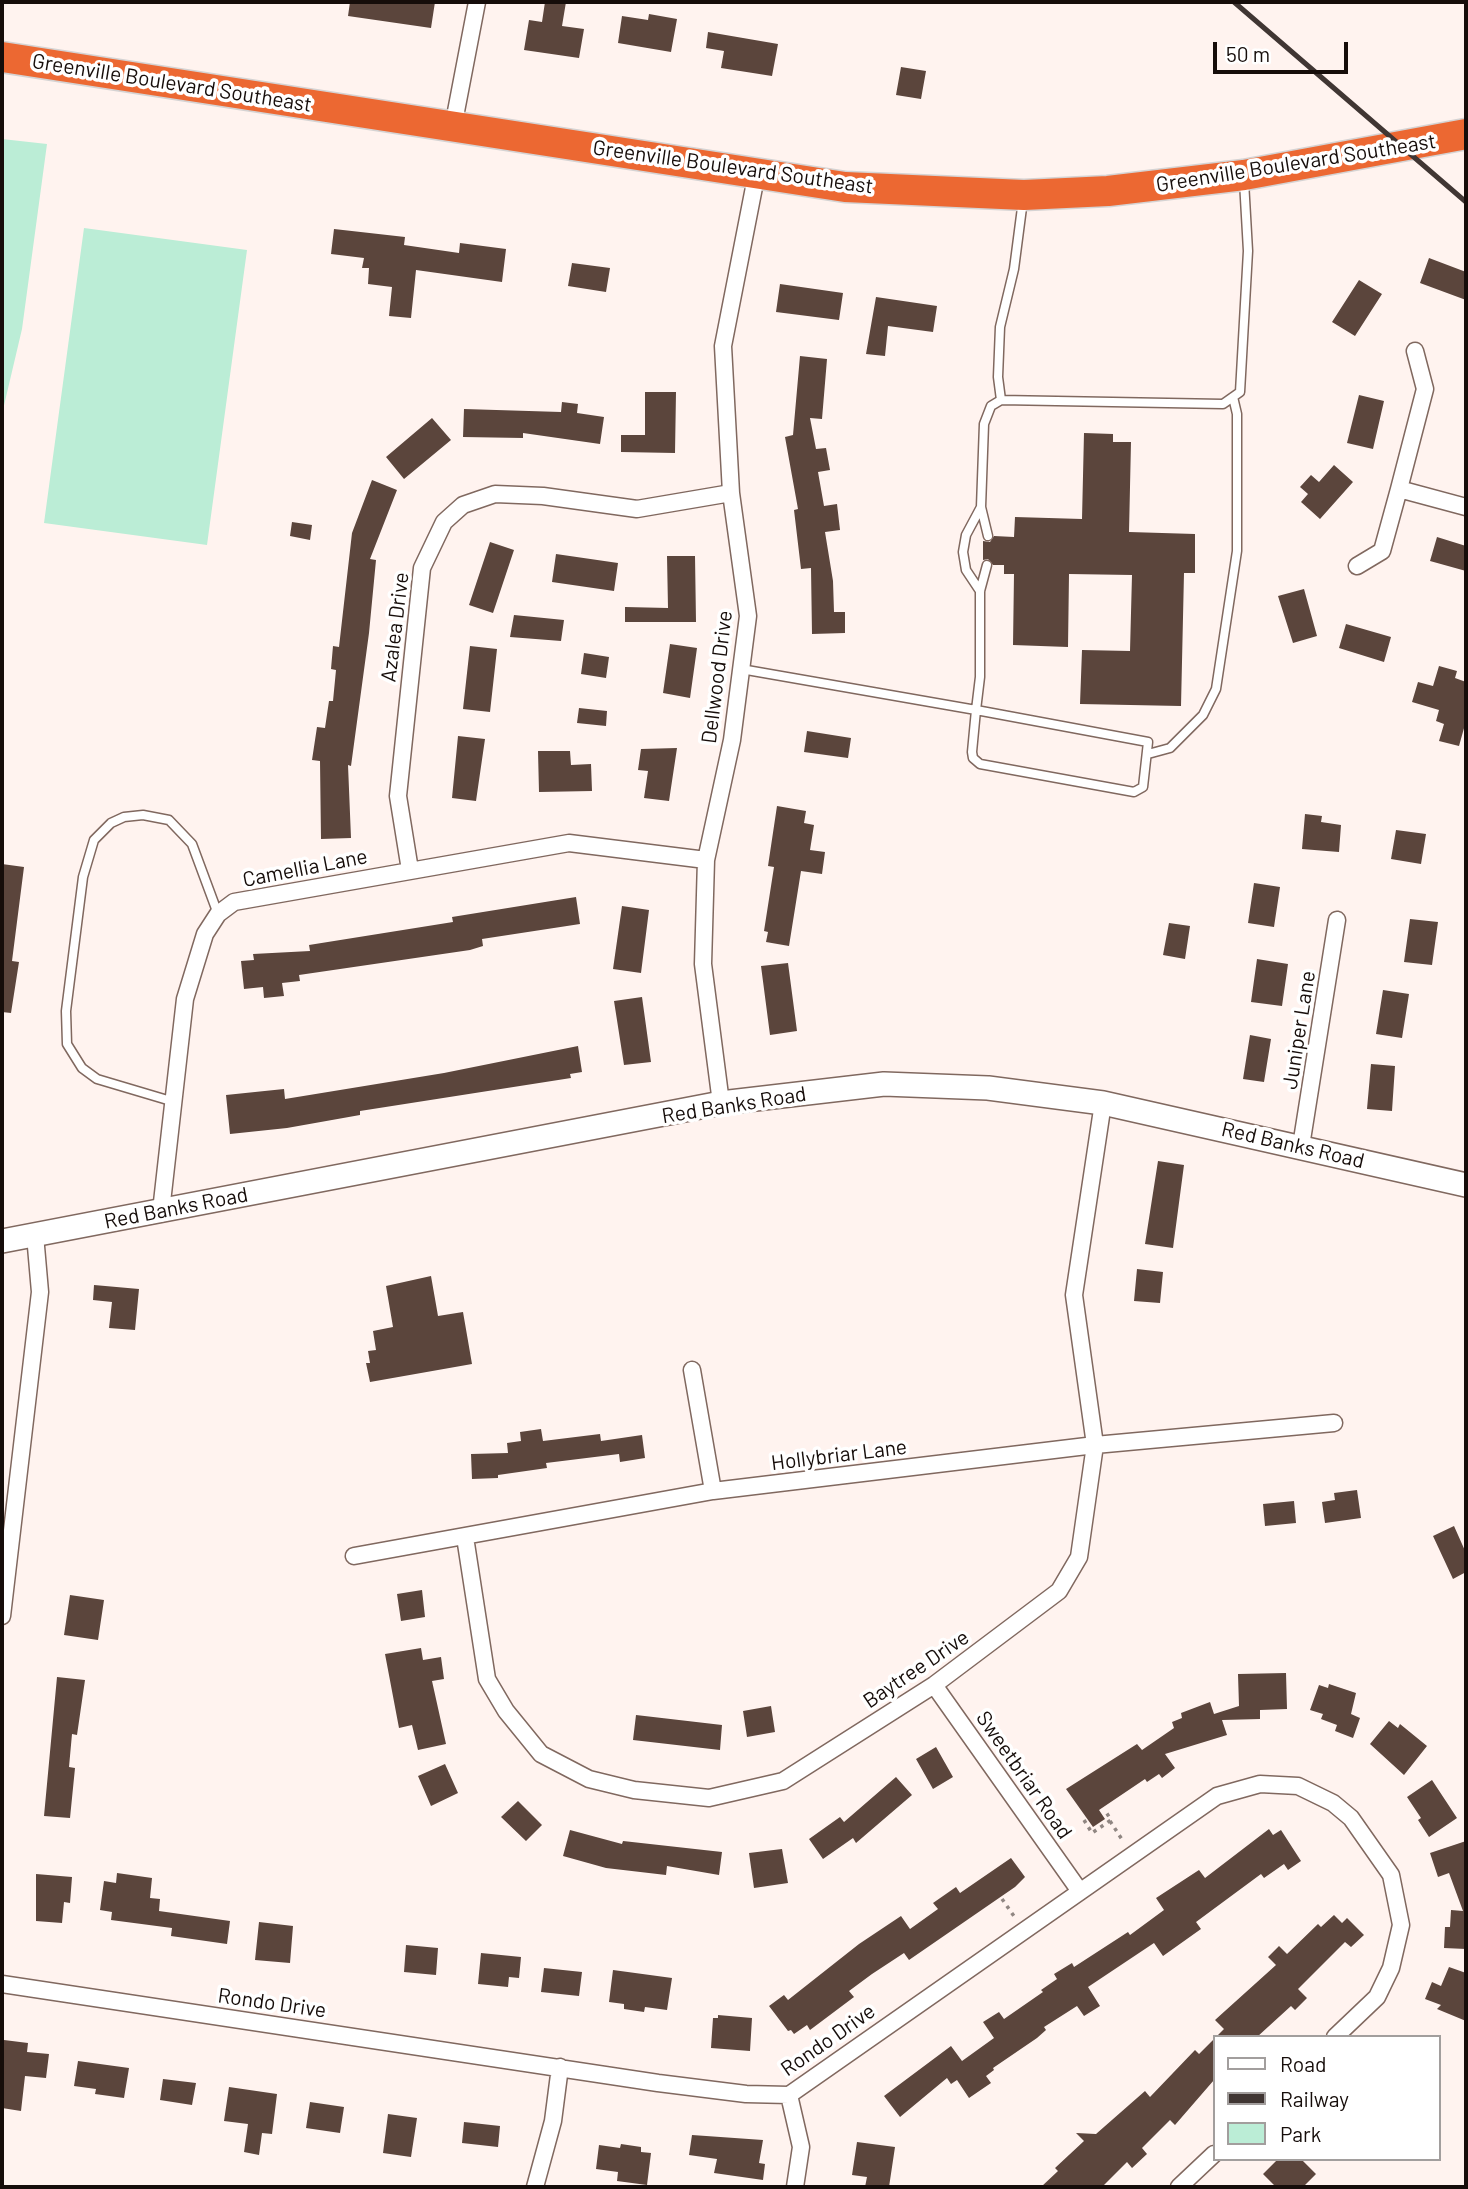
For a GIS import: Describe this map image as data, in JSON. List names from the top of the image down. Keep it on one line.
{"streets":{"highway":["Greenville Boulevard Southeast"],"street":["Azalea Drive","Dellwood Drive","Camellia Lane","Juniper Lane","Red Banks Road","Hollybriar Lane","Baytree Drive","Sweetbriar Road","Rondo Drive"]},"crossings":[["Greenville Boulevard Southeast","Dellwood Drive"],["Azalea Drive","Dellwood Drive"],["Azalea Drive","Camellia Lane"],["Dellwood Drive","Camellia Lane"],["Dellwood Drive","Red Banks Road"],["Juniper Lane","Red Banks Road"],["Red Banks Road","Baytree Drive"],["Hollybriar Lane","Baytree Drive"],["Baytree Drive","Sweetbriar Road"],["Sweetbriar Road","Rondo Drive"]],"legend":["Road","Railway","Park"],"scale_bar":"50 m"}
